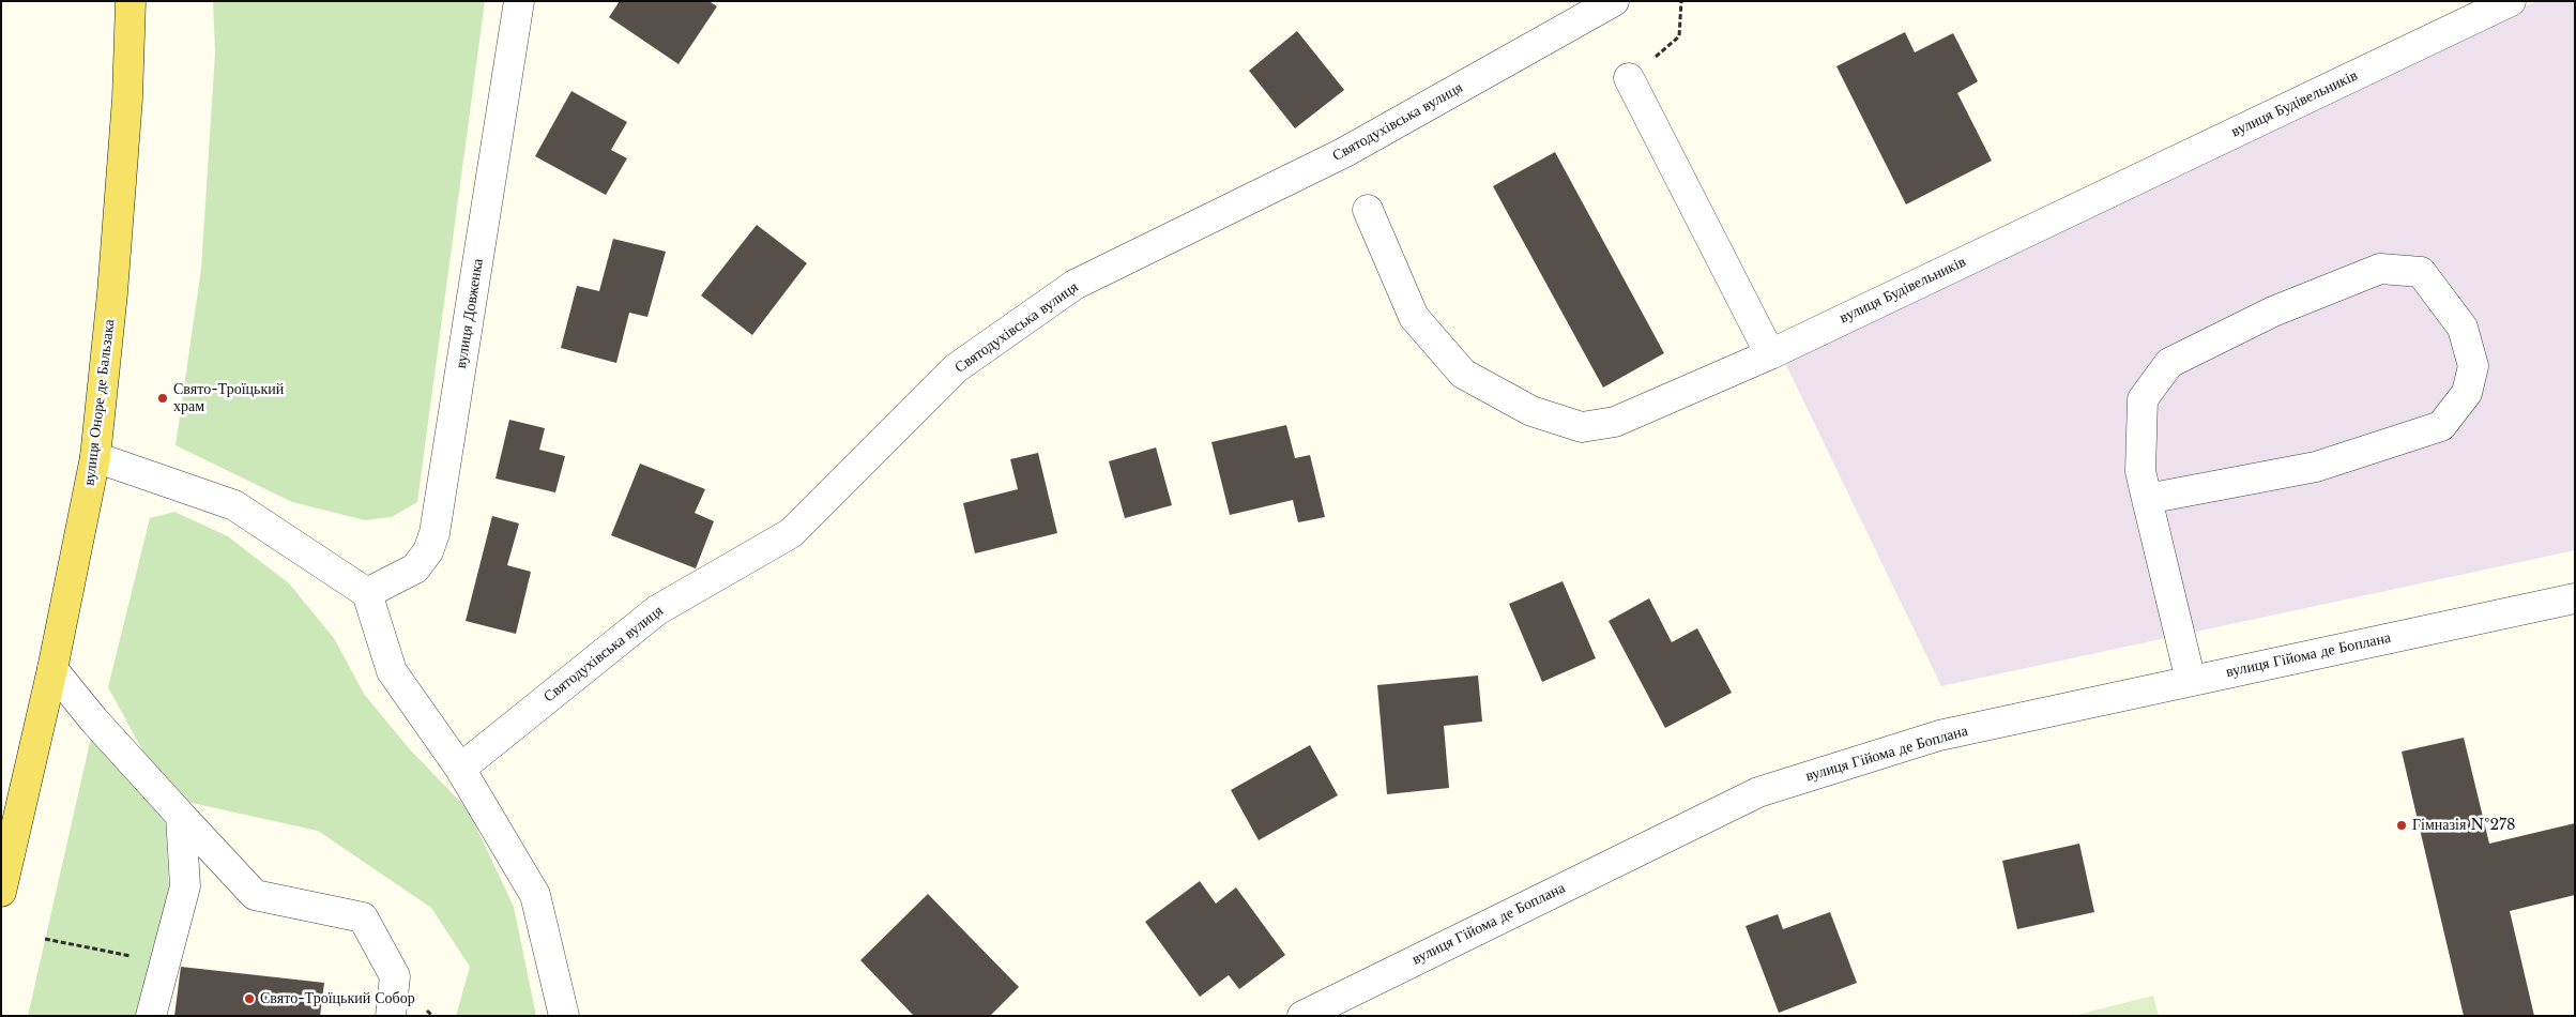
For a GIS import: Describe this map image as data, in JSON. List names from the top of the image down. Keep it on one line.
{"streets":{"main road":["вулиця Оноре де Бальзака"],"street":["вулиця Будівельників","Святодухівська вулиця","вулиця Довженка","вулиця Гійома де Боплана"]},"places":["Свято-Троїцький храм","Гімназія №278","Свято-Троїцький Собор"]}
